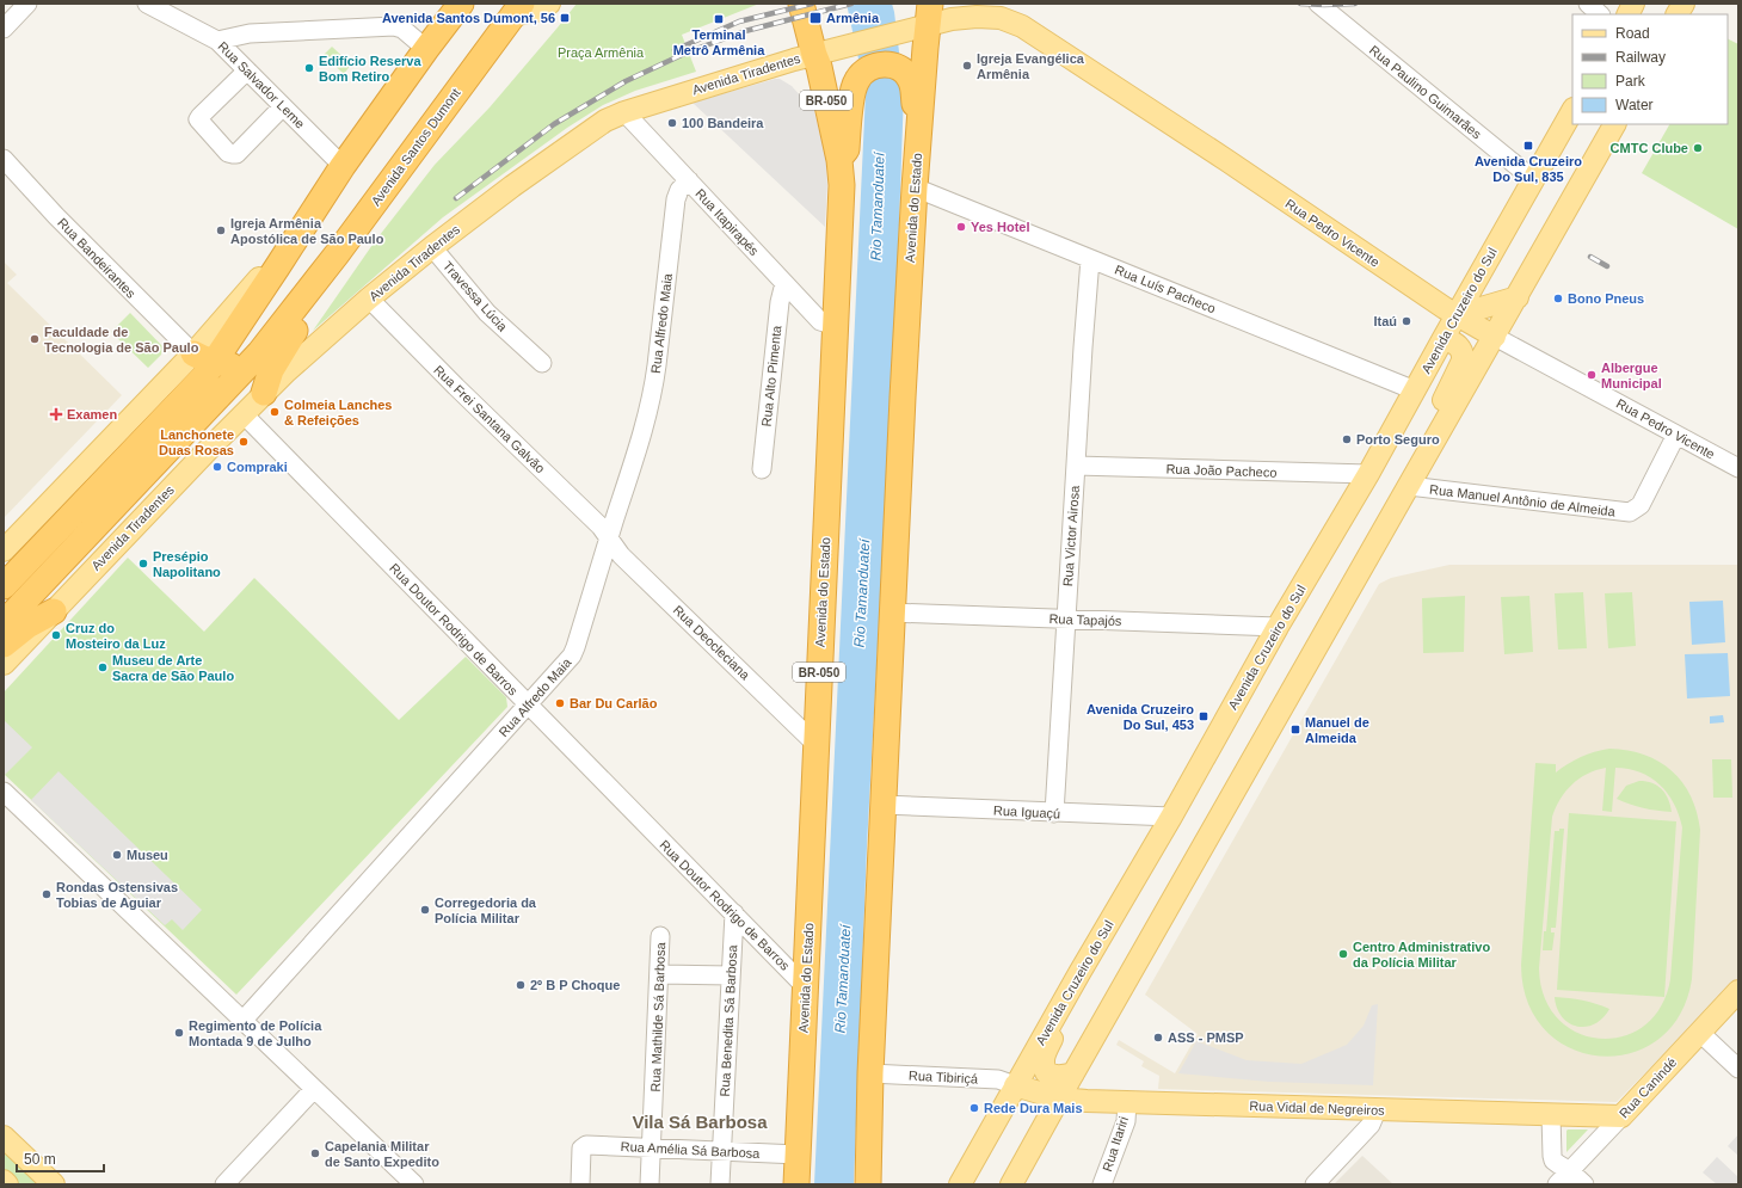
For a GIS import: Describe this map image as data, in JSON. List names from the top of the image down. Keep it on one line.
{"streets":{"highway":["BR-050","Avenida Santos Dumont","Avenida do Estado"],"main road":["Avenida Tiradentes","Rua Pedro Vicente","Avenida Cruzeiro do Sul","Rua Canindé","Rua Vidal de Negreiros"],"street":["Rua Salvador Leme","Rua Paulino Guimarães","Rua Itapirapés","Rua Bandeirantes","Rua Luís Pacheco","Travessa Lúcia","Rua Alfredo Maia","Rua Alto Pimenta","Rua Frei Santana Galvão","Rua João Pacheco","Rua Manuel Antônio de Almeida","Rua Victor Airosa","Rua Tapajós","Rua Doutor Rodrigo de Barros","Rua Deocleciana","Rua Iguaçú","Rua Mathilde Sá Barbosa","Rua Benedita Sá Barbosa","Rua Tibiriçá","Rua Itariri","Rua Amélia Sá Barbosa"]},"crossings":[["Avenida Tiradentes","Avenida do Estado"],["Avenida Tiradentes","Rua Itapirapés"],["Avenida Tiradentes","Rua Pedro Vicente"],["Avenida Tiradentes","Travessa Lúcia"],["Avenida Tiradentes","Rua Frei Santana Galvão"],["Avenida Tiradentes","Rua Doutor Rodrigo de Barros"],["Rua Paulino Guimarães","Avenida Cruzeiro do Sul"],["Avenida do Estado","Rua Itapirapés"],["Avenida do Estado","Rua Pedro Vicente"],["Avenida do Estado","Rua Luís Pacheco"],["Avenida do Estado","Rua Tapajós"],["Avenida do Estado","Rua Doutor Rodrigo de Barros"],["Avenida do Estado","Rua Deocleciana"],["Avenida do Estado","Rua Iguaçú"],["Avenida do Estado","Rua Tibiriçá"],["Avenida do Estado","Rua Amélia Sá Barbosa"],["Rua Itapirapés","Rua Alfredo Maia"],["Rua Itapirapés","Rua Alto Pimenta"],["Rua Pedro Vicente","Avenida Cruzeiro do Sul"],["Rua Pedro Vicente","Rua Manuel Antônio de Almeida"],["Rua Luís Pacheco","Avenida Cruzeiro do Sul"],["Rua Luís Pacheco","Rua Victor Airosa"],["Avenida Cruzeiro do Sul","Rua João Pacheco"],["Avenida Cruzeiro do Sul","Rua Tapajós"],["Avenida Cruzeiro do Sul","Rua Iguaçú"],["Avenida Cruzeiro do Sul","Rua Tibiriçá"],["Avenida Cruzeiro do Sul","Rua Vidal de Negreiros"],["Rua Alfredo Maia","Rua Frei Santana Galvão"],["Rua Alfredo Maia","Rua Doutor Rodrigo de Barros"],["Rua Alfredo Maia","Rua Deocleciana"],["Rua Frei Santana Galvão","Rua Deocleciana"],["Rua João Pacheco","Rua Victor Airosa"],["Rua Victor Airosa","Rua Tapajós"],["Rua Victor Airosa","Rua Iguaçú"],["Rua Doutor Rodrigo de Barros","Rua Benedita Sá Barbosa"],["Rua Mathilde Sá Barbosa","Rua Amélia Sá Barbosa"],["Rua Benedita Sá Barbosa","Rua Amélia Sá Barbosa"],["Rua Tibiriçá","Rua Vidal de Negreiros"],["Rua Canindé","Rua Vidal de Negreiros"],["Rua Vidal de Negreiros","Rua Itariri"]],"districts":["Vila Sá Barbosa"],"water":["Rio Tamanduateí"],"parks":["Praça Armênia"],"places":{"transit":["Avenida Santos Dumont, 56","Armênia","Terminal Metrô Armênia","Avenida Cruzeiro Do Sul, 835","Avenida Cruzeiro Do Sul, 453","Manuel de Almeida"],"other":["Igreja Evangélica Armênia","Edifício Reserva Bom Retiro","100 Bandeira","CMTC Clube","Yes Hotel","Igreja Armênia Apostólica de São Paulo","Bono Pneus","Itaú","Faculdade de Tecnologia de São Paulo","Albergue Municipal","Colmeia Lanches & Refeições","Porto Seguro","Lanchonete Duas Rosas","Compraki","Presépio Napolitano","Cruz do Mosteiro da Luz","Museu de Arte Sacra de São Paulo","Bar Du Carlão","Museu","Rondas Ostensivas Tobias de Aguiar","Corregedoria da Polícia Militar","Centro Administrativo da Polícia Militar","2º B P Choque","Regimento de Polícia Montada 9 de Julho","ASS - PMSP","Rede Dura Mais","Capelania Militar de Santo Expedito"],"health":["Examen"]},"legend":["Road","Railway","Park","Water"],"scale_bar":"50 m"}
